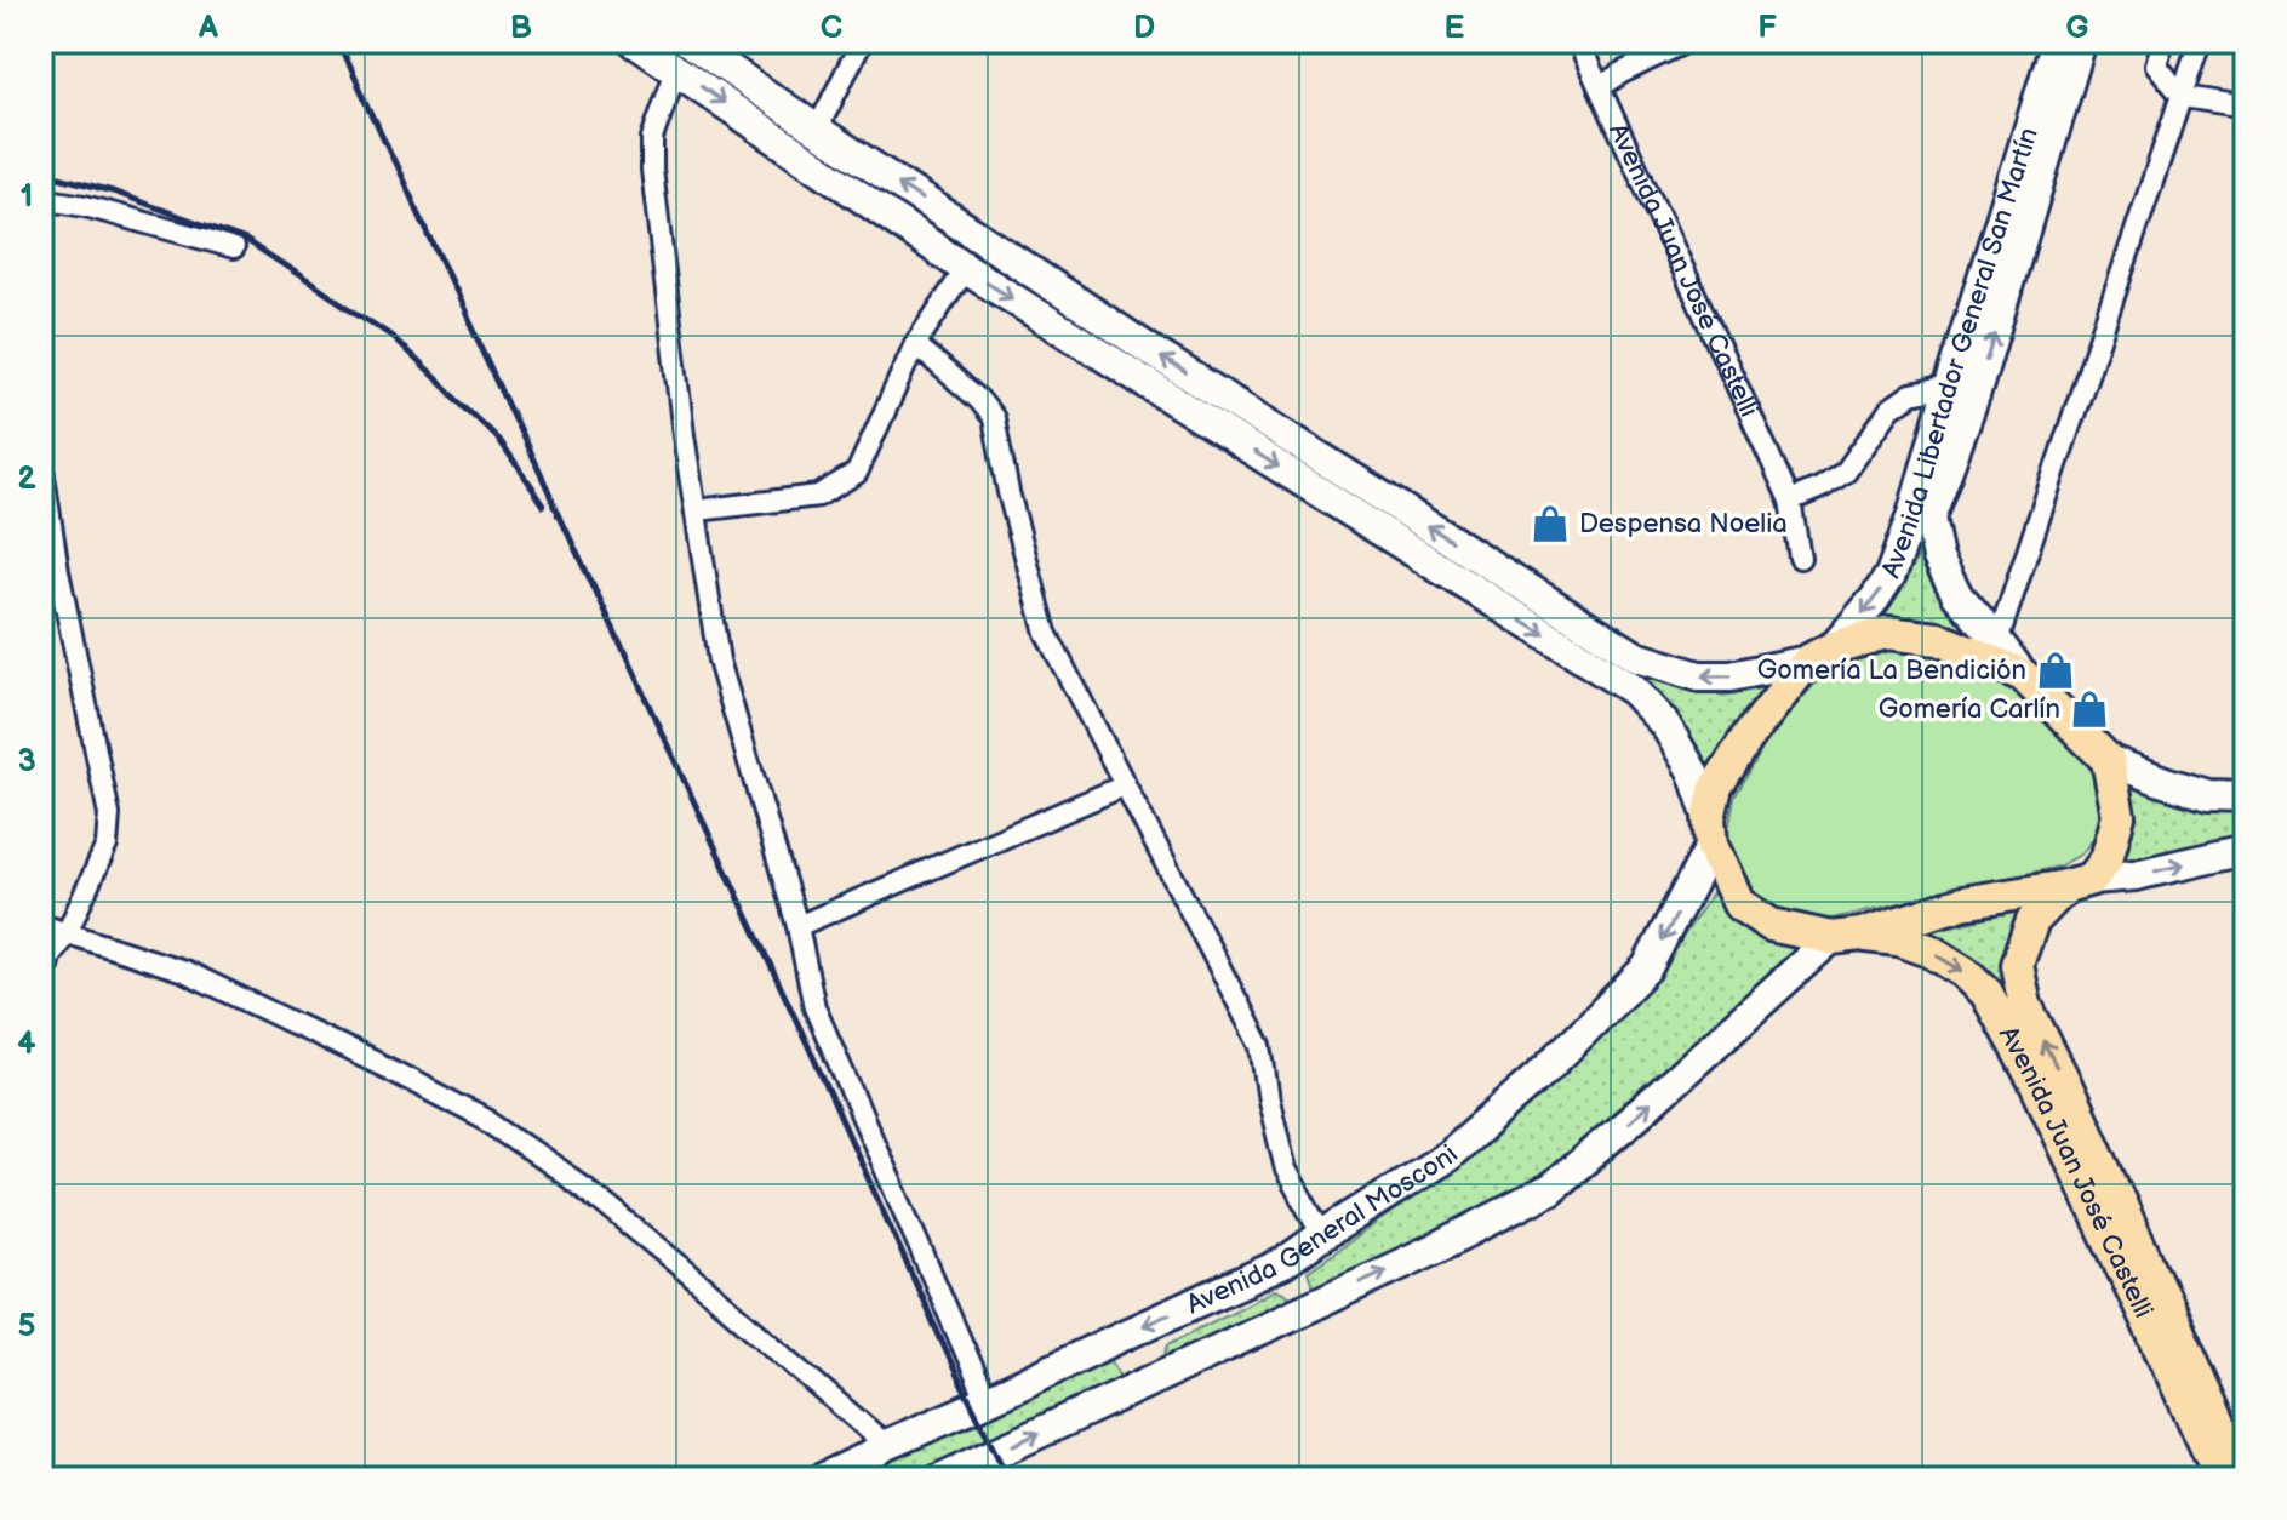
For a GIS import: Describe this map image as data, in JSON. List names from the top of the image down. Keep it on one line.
{"streets":{"main road":["Avenida Juan José Castelli","Avenida Libertador General San Martín","Avenida General Mosconi"]},"crossings":[["Avenida Juan José Castelli","Avenida General Mosconi"]],"places":{"shop":["Despensa Noelia","Gomería La Bendición","Gomería Carlín"]},"grid":{"columns":["A","B","C","D","E","F","G"],"rows":["1","2","3","4","5"]}}
